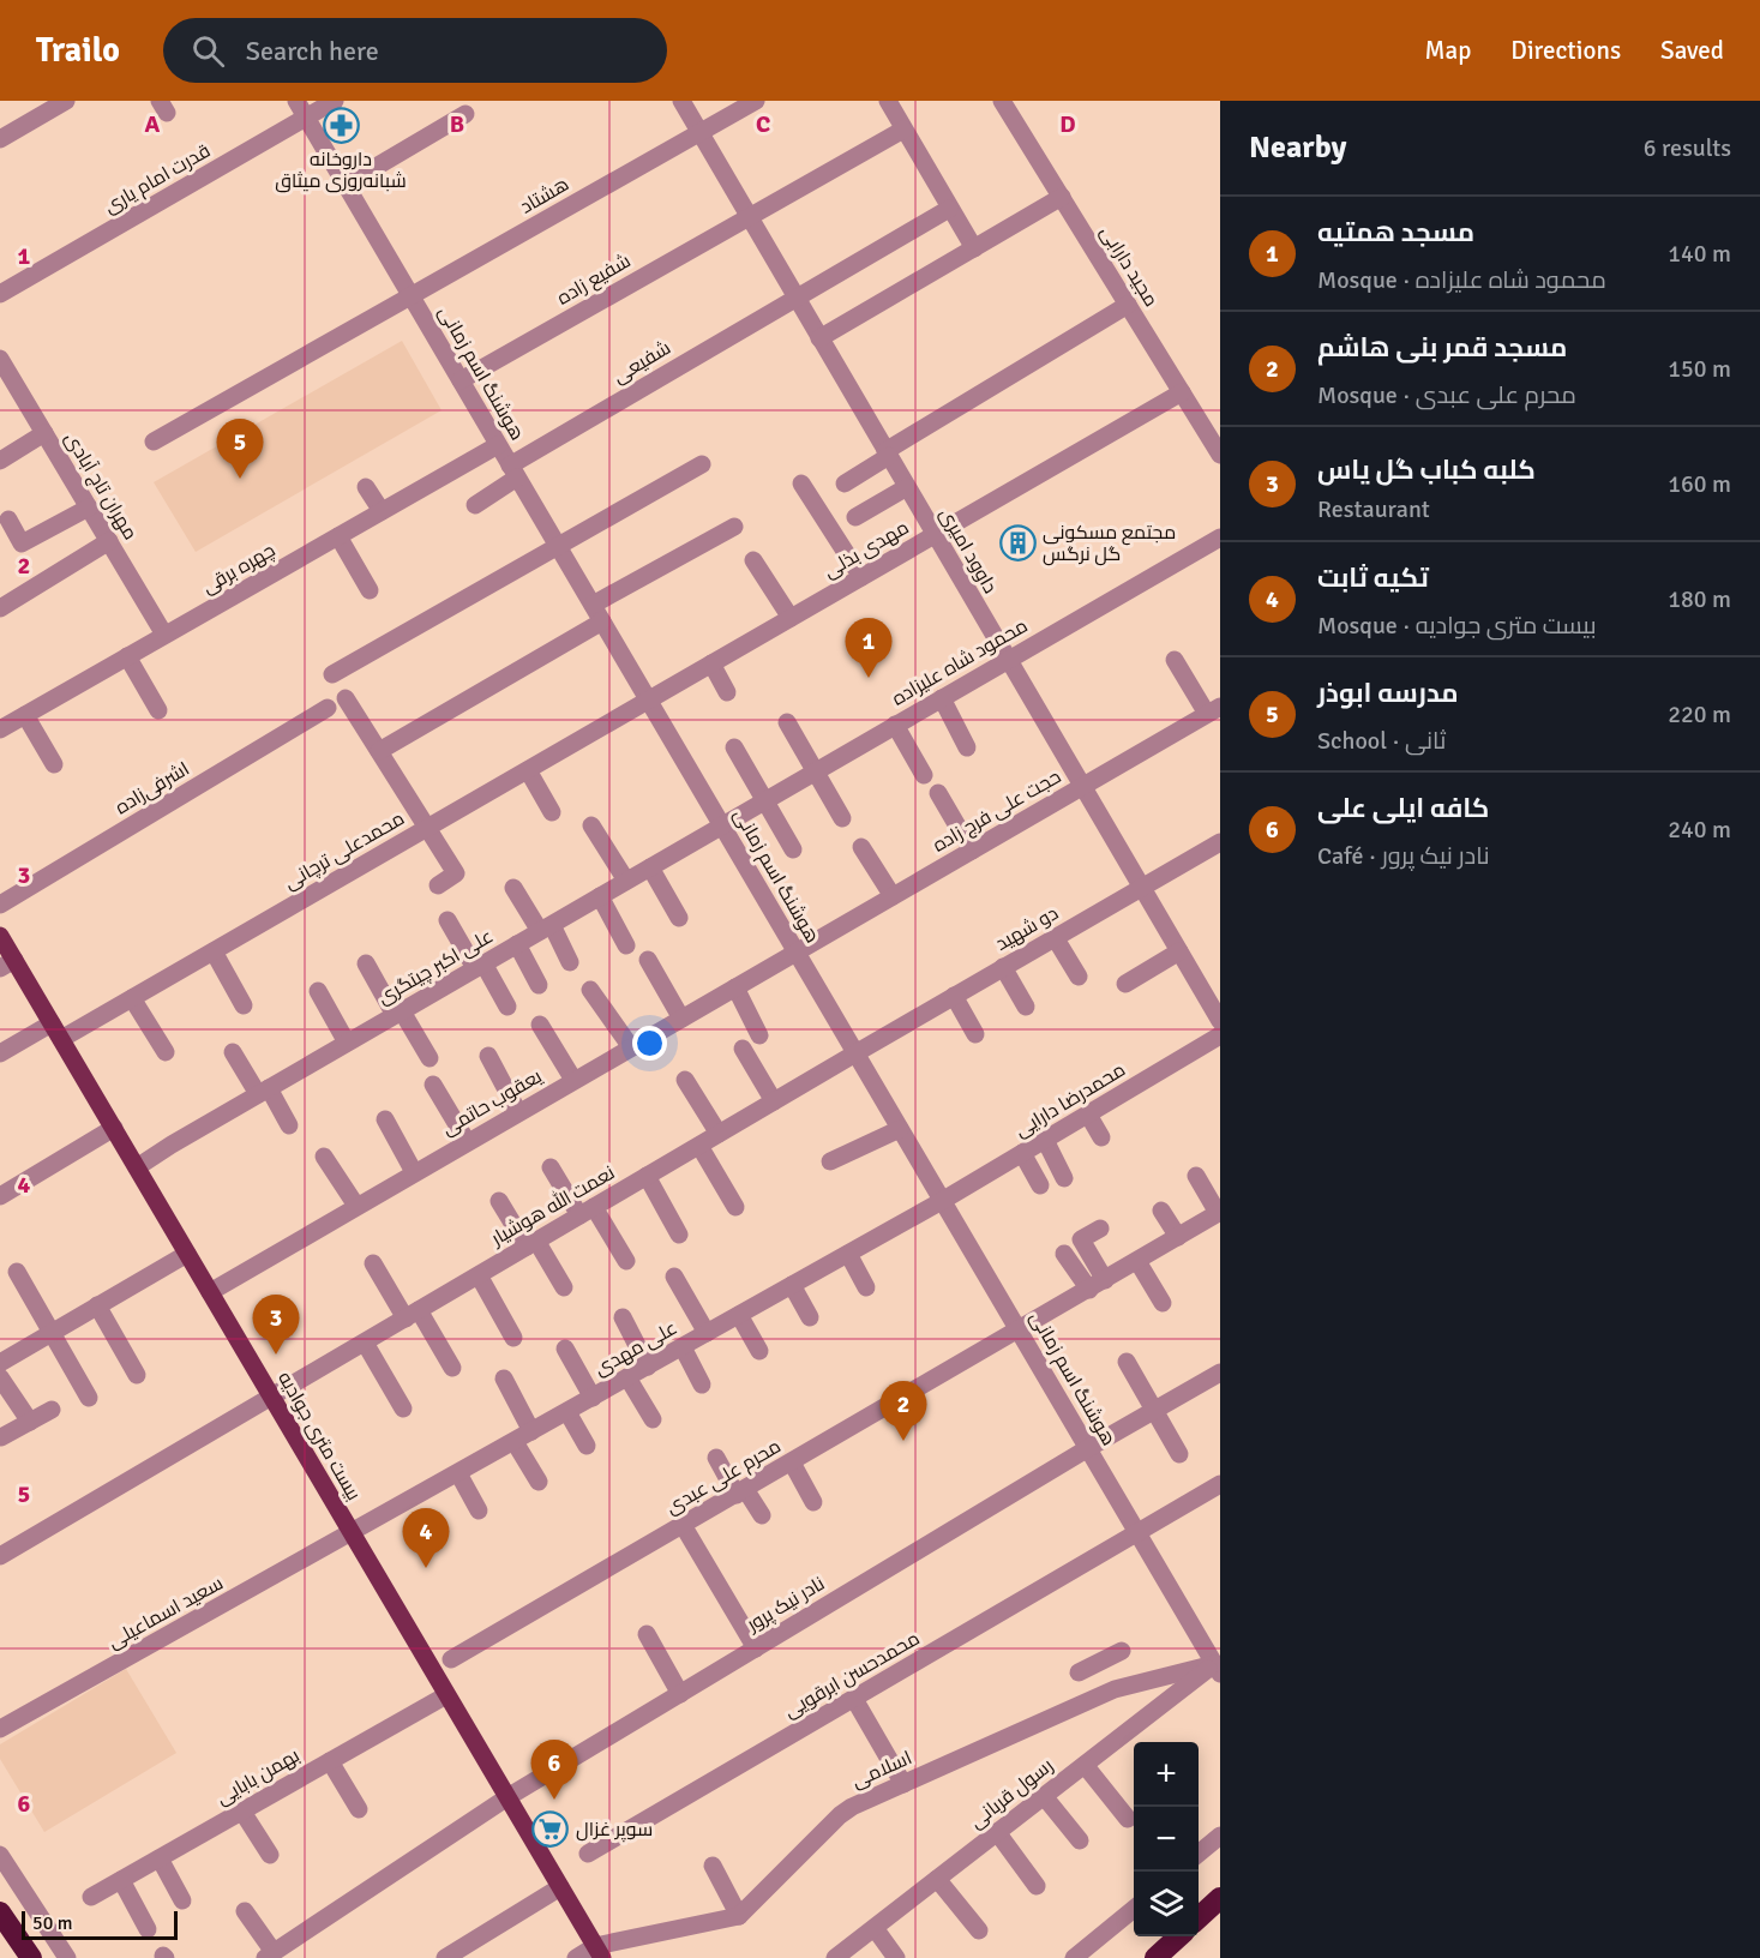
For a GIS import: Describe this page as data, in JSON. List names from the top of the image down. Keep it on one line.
{"streets":{"main road":["بیست متری جوادیه"],"street":["قدرت امام یاری","هشتاد","مجید دارابی","شفیع زاده","شفیعی","هوشنگ اسم زمانی","مهران تاج آبادی","مهدی بذلی","داوود امیری","چهره برقی","محمود شاه علیزاده","اشرفی‌زاده","حجت علی فرج زاده","محمدعلی ترچانی","دو شهید","علی اکبر چیتگری","محمدرضا دارایی","یعقوب حاتمی","نعمت الله هوشیار","علی مهدی","محرم علی عبدی","نادر نیک پرور","سعید اسماعیلی","محمدحسن ابرقویی","اسلامی","بهمن بابایی","رسول قربانی"]},"crossings":[["قدرت امام یاری","هوشنگ اسم زمانی"],["هشتاد","هوشنگ اسم زمانی"],["هشتاد","داوود امیری"],["مجید دارابی","مهدی بذلی"],["شفیع زاده","هوشنگ اسم زمانی"],["شفیع زاده","داوود امیری"],["شفیعی","هوشنگ اسم زمانی"],["شفیعی","داوود امیری"],["هوشنگ اسم زمانی","مهدی بذلی"],["هوشنگ اسم زمانی","چهره برقی"],["هوشنگ اسم زمانی","محمود شاه علیزاده"],["هوشنگ اسم زمانی","حجت علی فرج زاده"],["هوشنگ اسم زمانی","محمدعلی ترچانی"],["هوشنگ اسم زمانی","دو شهید"],["هوشنگ اسم زمانی","علی اکبر چیتگری"],["هوشنگ اسم زمانی","محمدرضا دارایی"],["هوشنگ اسم زمانی","یعقوب حاتمی"],["هوشنگ اسم زمانی","نعمت الله هوشیار"],["هوشنگ اسم زمانی","علی مهدی"],["هوشنگ اسم زمانی","محرم علی عبدی"],["هوشنگ اسم زمانی","نادر نیک پرور"],["هوشنگ اسم زمانی","محمدحسن ابرقویی"],["هوشنگ اسم زمانی","اسلامی"],["هوشنگ اسم زمانی","رسول قربانی"],["مهران تاج آبادی","چهره برقی"],["مهدی بذلی","داوود امیری"],["مهدی بذلی","محمدعلی ترچانی"],["داوود امیری","محمود شاه علیزاده"],["داوود امیری","حجت علی فرج زاده"],["داوود امیری","دو شهید"],["محمود شاه علیزاده","علی اکبر چیتگری"],["حجت علی فرج زاده","یعقوب حاتمی"],["محمدعلی ترچانی","بیست متری جوادیه"],["دو شهید","نعمت الله هوشیار"],["علی اکبر چیتگری","بیست متری جوادیه"],["محمدرضا دارایی","علی مهدی"],["یعقوب حاتمی","بیست متری جوادیه"],["نعمت الله هوشیار","بیست متری جوادیه"],["علی مهدی","بیست متری جوادیه"],["علی مهدی","سعید اسماعیلی"],["بیست متری جوادیه","نادر نیک پرور"],["بیست متری جوادیه","سعید اسماعیلی"],["بیست متری جوادیه","بهمن بابایی"],["اسلامی","رسول قربانی"]],"places":{"pharmacy":["داروخانه شبانه‌روزی میثاق"],"building":["مجتمع مسکونی گل نرگس"],"supermarket":["سوپر غزال"]},"scale_bar":"50 m","page":{"header":"Trailo","search":"Search here","nav":["Map","Directions","Saved"],"heading":["Nearby","6 results"],"list":[{"mark":"1","name":"مسجد همتیه","note":"Mosque · محمود شاه علیزاده","value":"140 m"},{"mark":"2","name":"مسجد قمر بنی هاشم","note":"Mosque · محرم علی عبدی","value":"150 m"},{"mark":"3","name":"کلبه کباب گل یاس","note":"Restaurant","value":"160 m"},{"mark":"4","name":"تکیه ثابت","note":"Mosque · بیست متری جوادیه","value":"180 m"},{"mark":"5","name":"مدرسه ابوذر","note":"School · ثانی","value":"220 m"},{"mark":"6","name":"کافه ایلی علی","note":"Café · نادر نیک پرور","value":"240 m"}],"pins":["5","1","3","2","4","6"],"map_buttons":["+","−"],"scale":"50 m"},"grid":{"columns":["A","B","C","D"],"rows":["1","2","3","4","5","6"]}}
